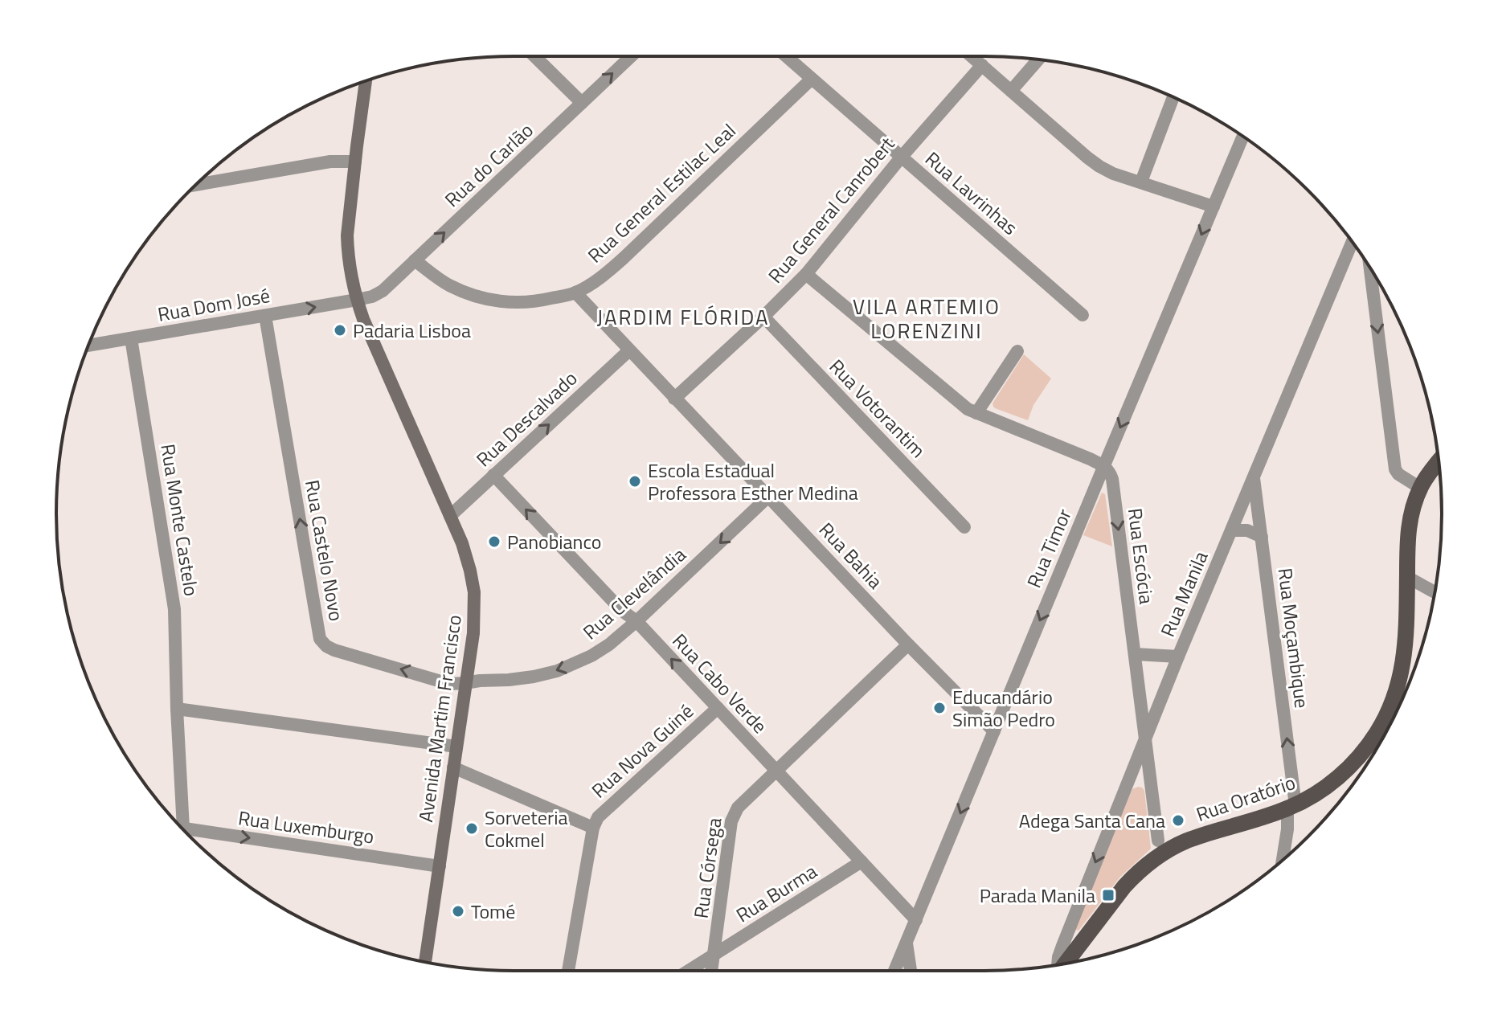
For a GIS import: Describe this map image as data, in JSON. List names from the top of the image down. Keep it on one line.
{"streets":{"main road":["Avenida Martim Francisco","Rua Oratório"],"street":["Rua do Carlão","Rua General Estilac Leal","Rua Lavrinhas","Rua General Canrobert","Rua Dom José","Rua Votorantim","Rua Descalvado","Rua Monte Castelo","Rua Timor","Rua Castelo Novo","Rua Bahia","Rua Escócia","Rua Clevelândia","Rua Manila","Rua Moçambique","Rua Cabo Verde","Rua Nova Guiné","Rua Luxemburgo","Rua Córsega","Rua Burma"]},"crossings":[["Rua do Carlão","Rua General Estilac Leal"],["Rua do Carlão","Rua Dom José"],["Rua do Carlão","Avenida Martim Francisco"],["Rua General Estilac Leal","Rua Lavrinhas"],["Rua General Estilac Leal","Rua Bahia"],["Rua Lavrinhas","Rua General Canrobert"],["Rua General Canrobert","Rua Votorantim"],["Rua General Canrobert","Rua Bahia"],["Rua Dom José","Rua Monte Castelo"],["Rua Dom José","Rua Castelo Novo"],["Rua Dom José","Avenida Martim Francisco"],["Rua Descalvado","Rua Bahia"],["Rua Descalvado","Rua Cabo Verde"],["Rua Descalvado","Avenida Martim Francisco"],["Rua Monte Castelo","Rua Luxemburgo"],["Rua Timor","Rua Bahia"],["Rua Timor","Rua Escócia"],["Rua Timor","Rua Cabo Verde"],["Rua Castelo Novo","Rua Clevelândia"],["Rua Castelo Novo","Avenida Martim Francisco"],["Rua Bahia","Rua Clevelândia"],["Rua Bahia","Rua Córsega"],["Rua Escócia","Rua Manila"],["Rua Clevelândia","Rua Cabo Verde"],["Rua Clevelândia","Avenida Martim Francisco"],["Rua Manila","Rua Moçambique"],["Rua Moçambique","Rua Oratório"],["Rua Cabo Verde","Rua Nova Guiné"],["Rua Cabo Verde","Rua Córsega"],["Rua Cabo Verde","Rua Burma"],["Avenida Martim Francisco","Rua Luxemburgo"],["Rua Córsega","Rua Burma"]],"one_way":["Rua do Carlão","Rua Descalvado","Rua Timor","Rua Castelo Novo","Rua Escócia","Rua Clevelândia","Rua Moçambique","Rua Cabo Verde","Rua Luxemburgo"],"districts":["VILA ARTEMIO LORENZINI","JARDIM FLÓRIDA"],"places":{"other":["Padaria Lisboa","Escola Estadual Professora Esther Medina","Panobianco","Educandário Simão Pedro","Adega Santa Cana","Sorveteria Cokmel","Tomé"],"transit":["Parada Manila"]}}
